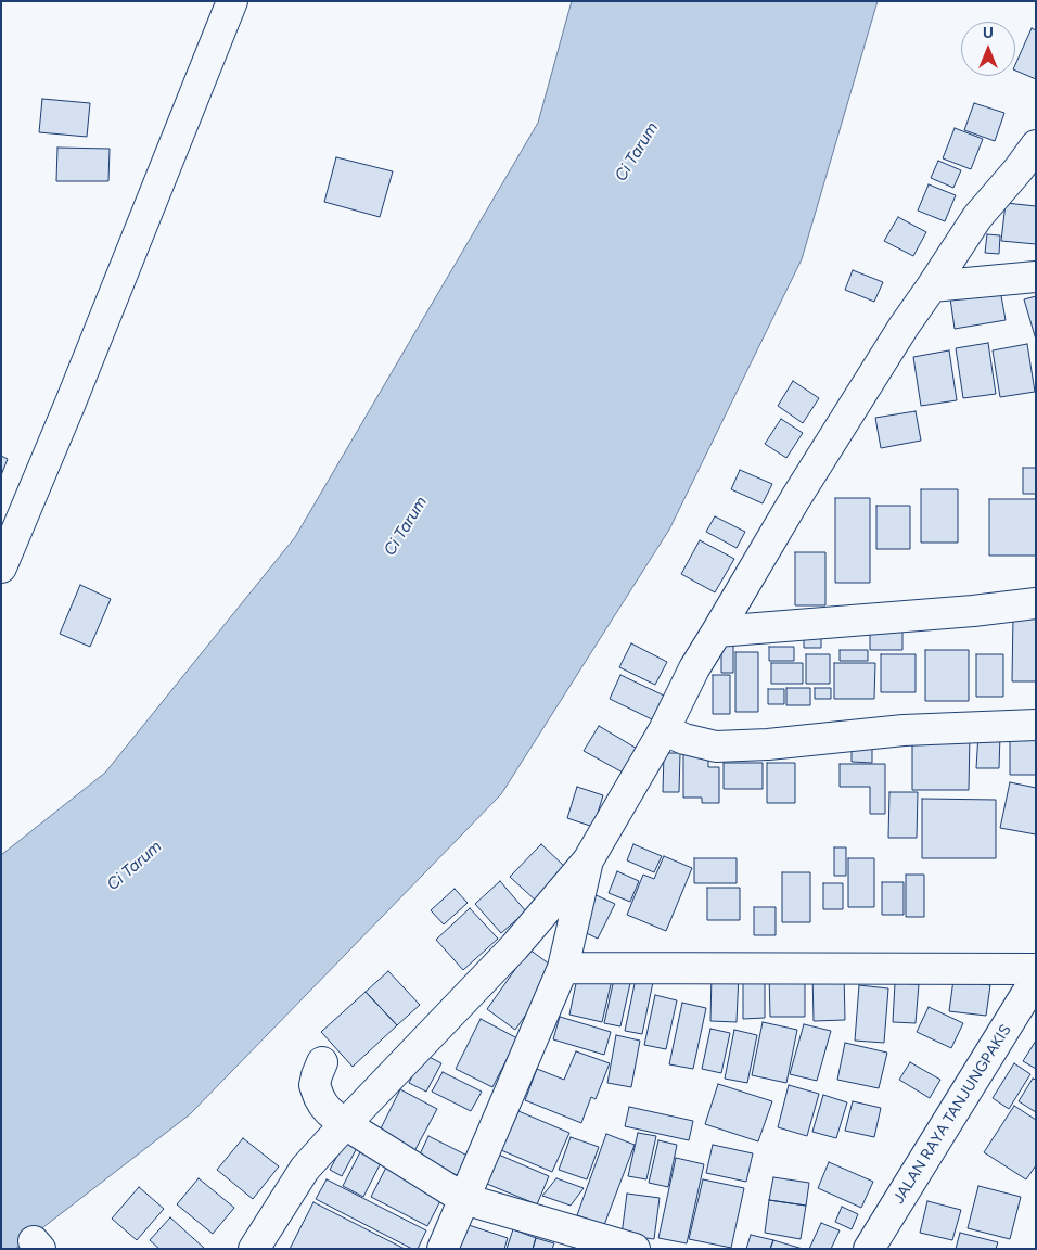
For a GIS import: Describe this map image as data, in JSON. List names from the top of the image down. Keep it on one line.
{"streets":{"street":["JALAN RAYA TANJUNGPAKIS"]},"water":["Ci Tarum"],"north":"top"}
